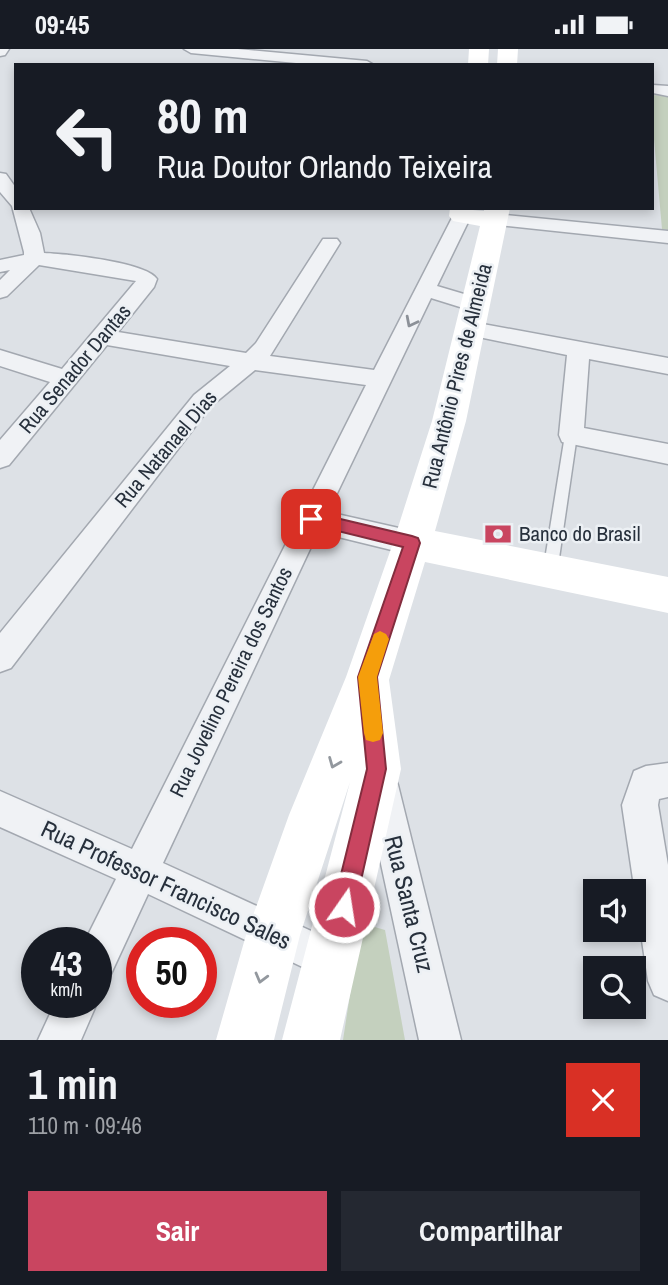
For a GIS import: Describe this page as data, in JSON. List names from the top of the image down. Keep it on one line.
{"streets":{"main road":["Rua Antônio Pires de Almeida"],"street":["Rua Senador Dantas","Rua Natanael Dias","Rua Jovelino Pereira dos Santos","Rua Professor Francisco Sales","Rua Santa Cruz"]},"crossings":[["Rua Antônio Pires de Almeida","Rua Professor Francisco Sales"],["Rua Jovelino Pereira dos Santos","Rua Professor Francisco Sales"]],"places":{"bank":["Banco do Brasil"]},"page":{"status":"09:45","turn":["80 m","Rua Doutor Orlando Teixeira"],"speed":"43 km/h","limit":"50","heading":["1 min","110 m · 09:46"],"buttons":["Sair","Compartilhar"]}}
